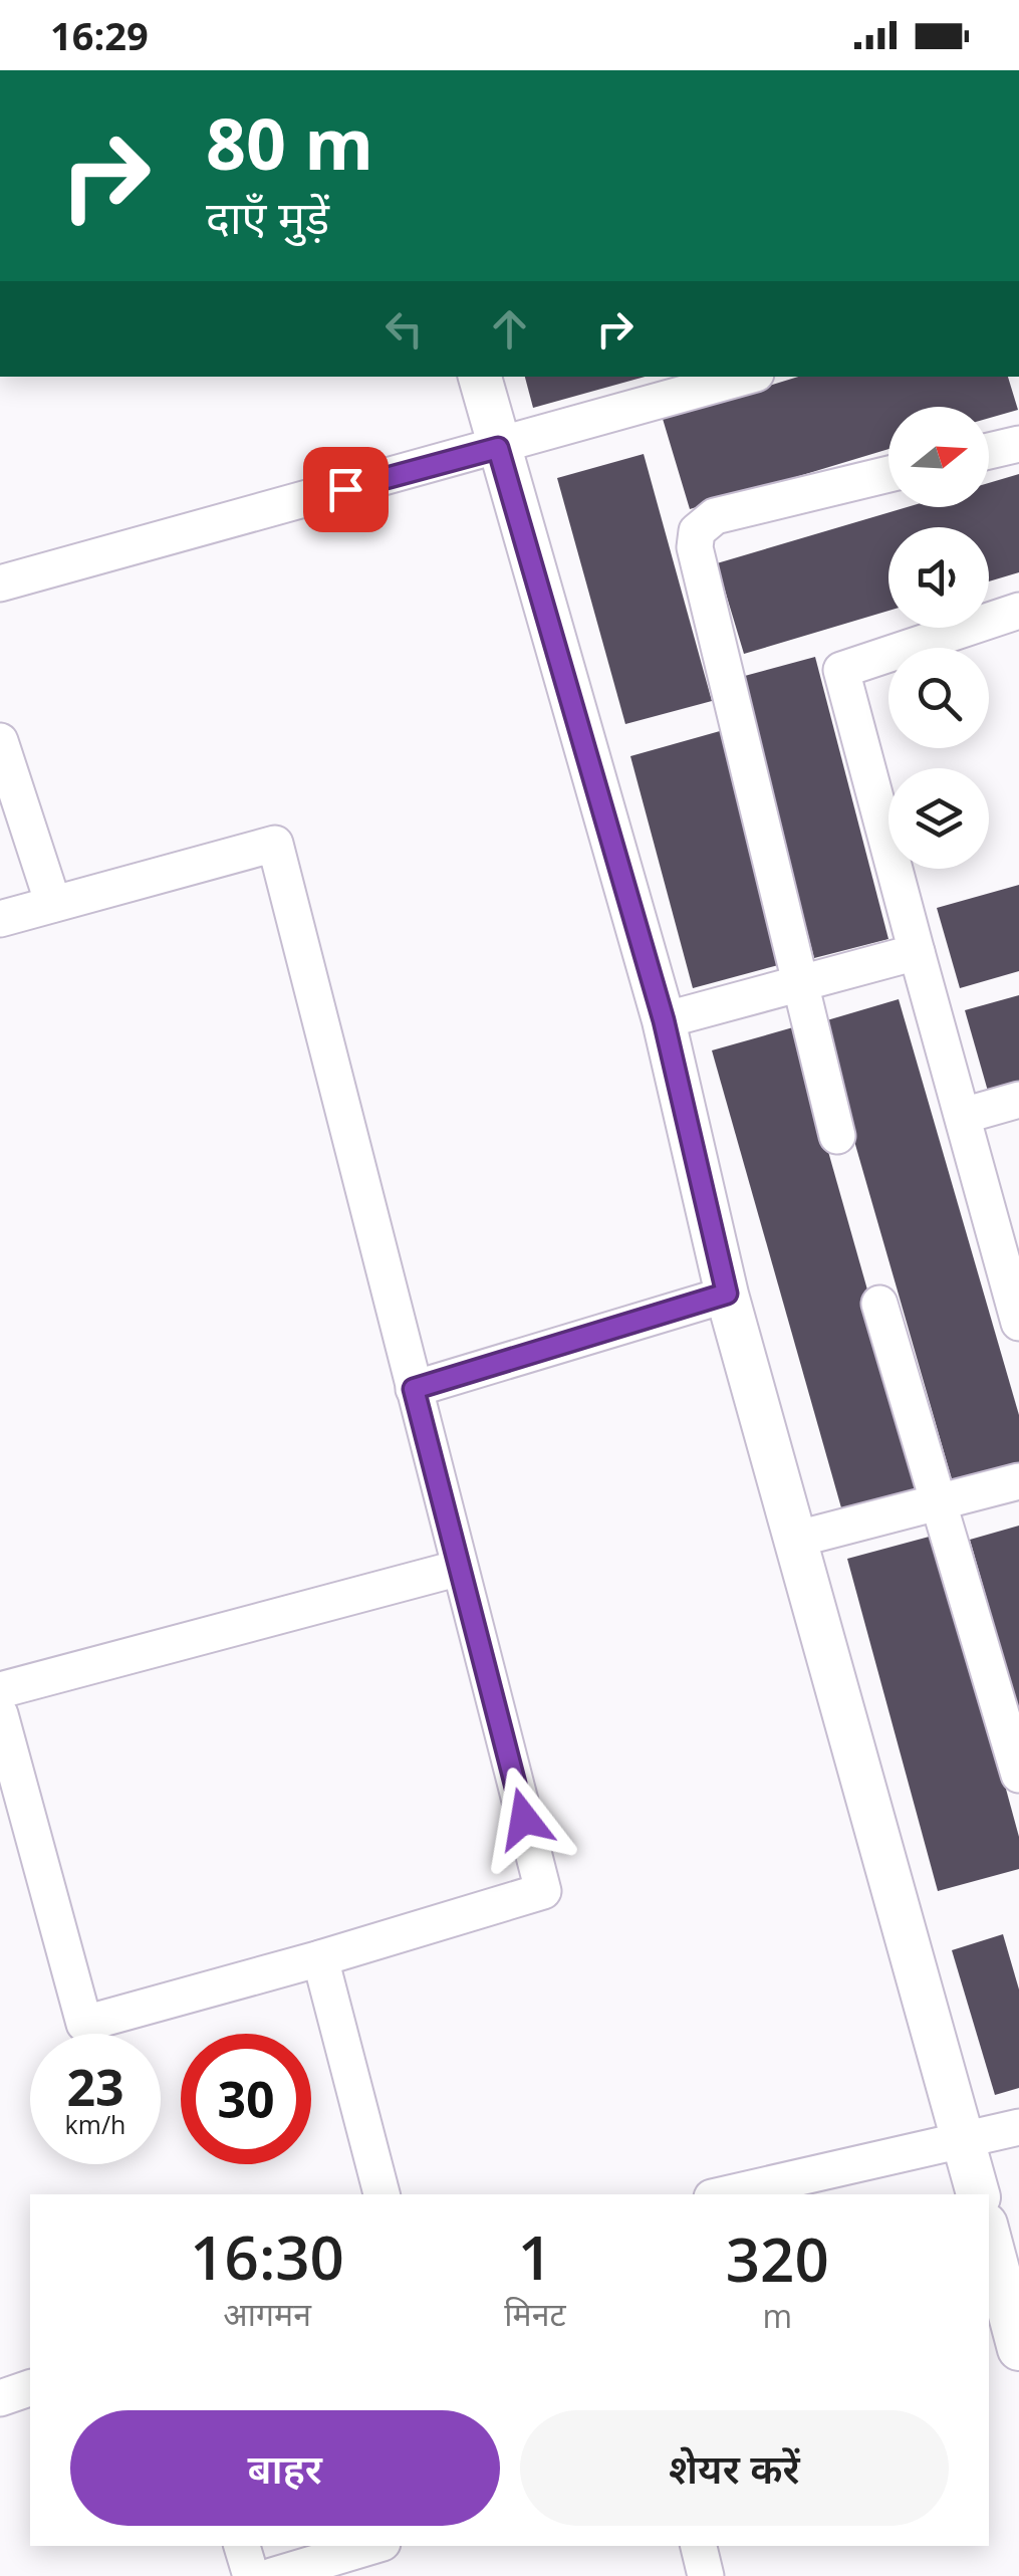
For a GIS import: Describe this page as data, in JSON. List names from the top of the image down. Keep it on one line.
{"north":"right","page":{"status":"16:29","turn":["80 m","दाएँ मुड़ें"],"speed":"23 km/h","limit":"30","eta":["16:30","आगमन","1","मिनट","320","m"],"buttons":["बाहर","शेयर करें"]}}
